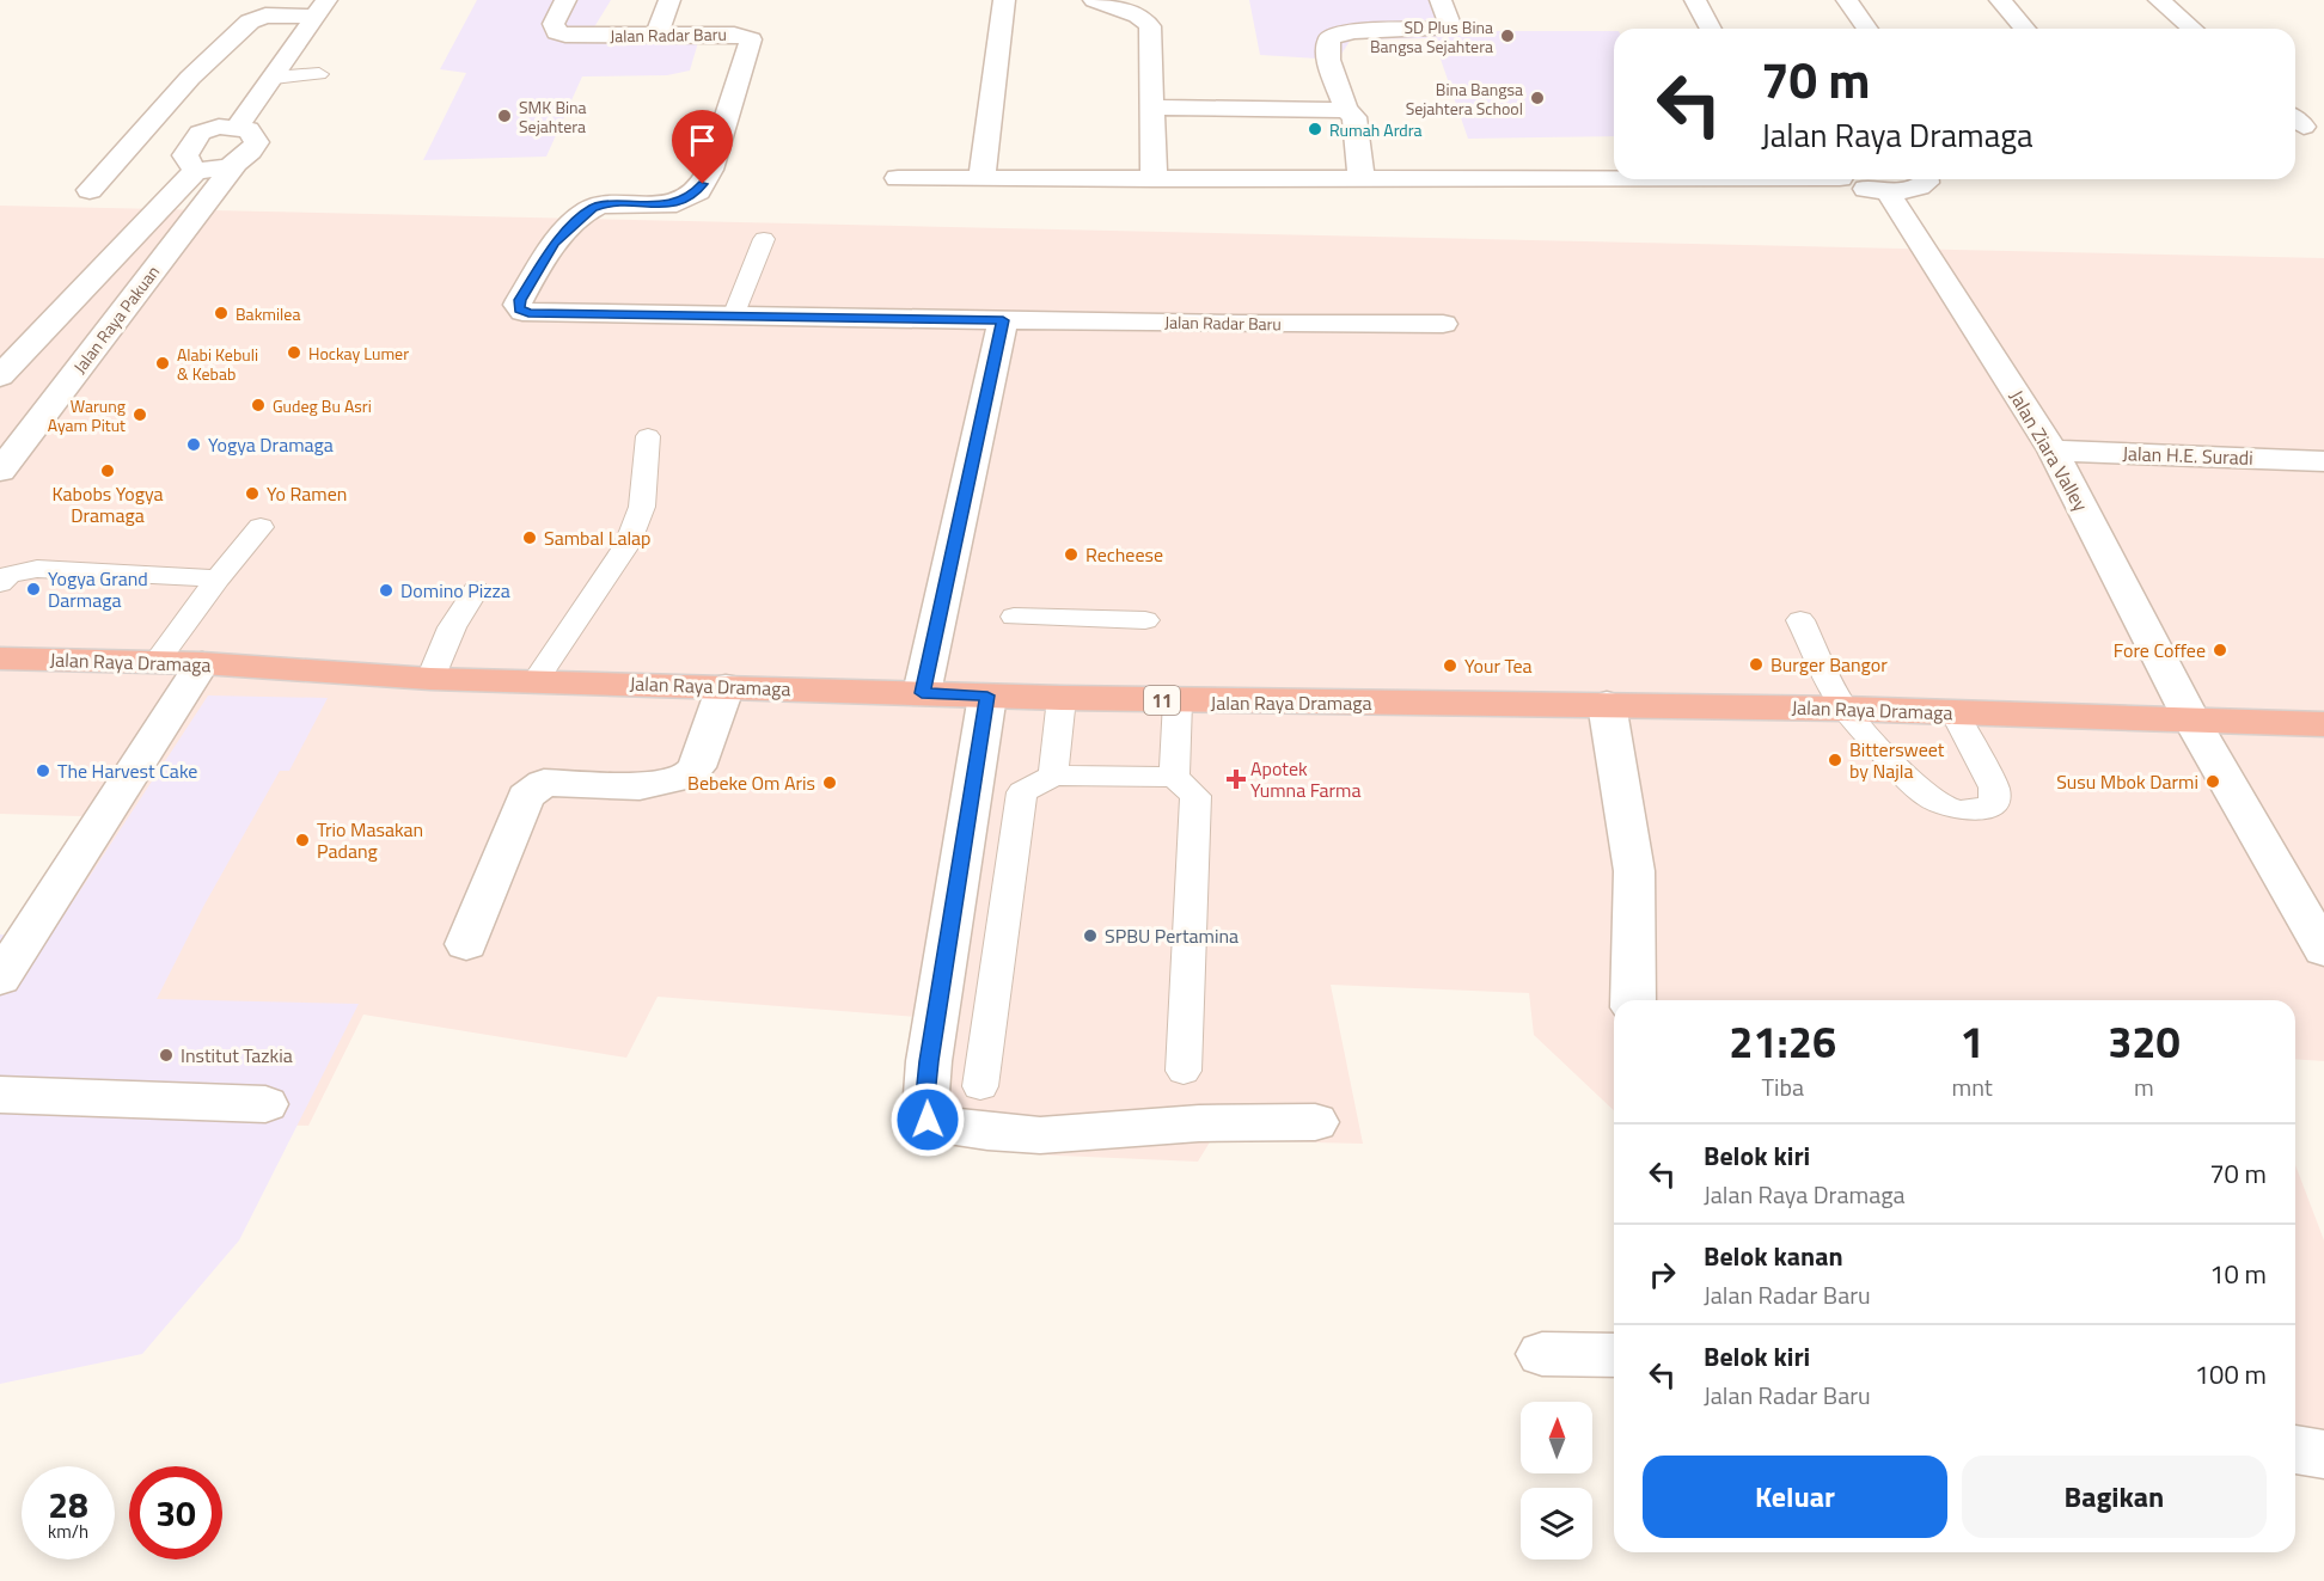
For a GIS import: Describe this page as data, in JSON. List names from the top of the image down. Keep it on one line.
{"streets":{"highway":["Jalan Raya Dramaga","11"],"street":["Jalan Radar Baru","Jalan Raya Pakuan","Jalan Ziara Valley","Jalan H.E. Suradi"]},"crossings":[["Jalan Ziara Valley","Jalan H.E. Suradi"],["Jalan Ziara Valley","Jalan Raya Dramaga"]],"places":{"other":["SD Plus Bina Bangsa Sejahtera","Bina Bangsa Sejahtera School","SMK Bina Sejahtera","Rumah Ardra","Bakmilea","Hockay Lumer","Alabi Kebuli & Kebab","Gudeg Bu Asri","Warung Ayam Pitut","Yogya Dramaga","Kabobs Yogya Dramaga","Yo Ramen","Sambal Lalap","Recheese","Yogya Grand Darmaga","Domino Pizza","Fore Coffee","Burger Bangor","Your Tea","Bittersweet by Najla","The Harvest Cake","Susu Mbok Darmi","Bebeke Om Aris","Trio Masakan Padang","SPBU Pertamina","Institut Tazkia"],"health":["Apotek Yumna Farma"]},"north":"top","page":{"turn":["70 m","Jalan Raya Dramaga"],"eta":["21:26","Tiba","1","mnt","320","m"],"list":[{"name":"Belok kiri","note":"Jalan Raya Dramaga","value":"70 m"},{"name":"Belok kanan","note":"Jalan Radar Baru","value":"10 m"},{"name":"Belok kiri","note":"Jalan Radar Baru","value":"100 m"}],"buttons":["Keluar","Bagikan"],"speed":"28 km/h","limit":"30"}}
